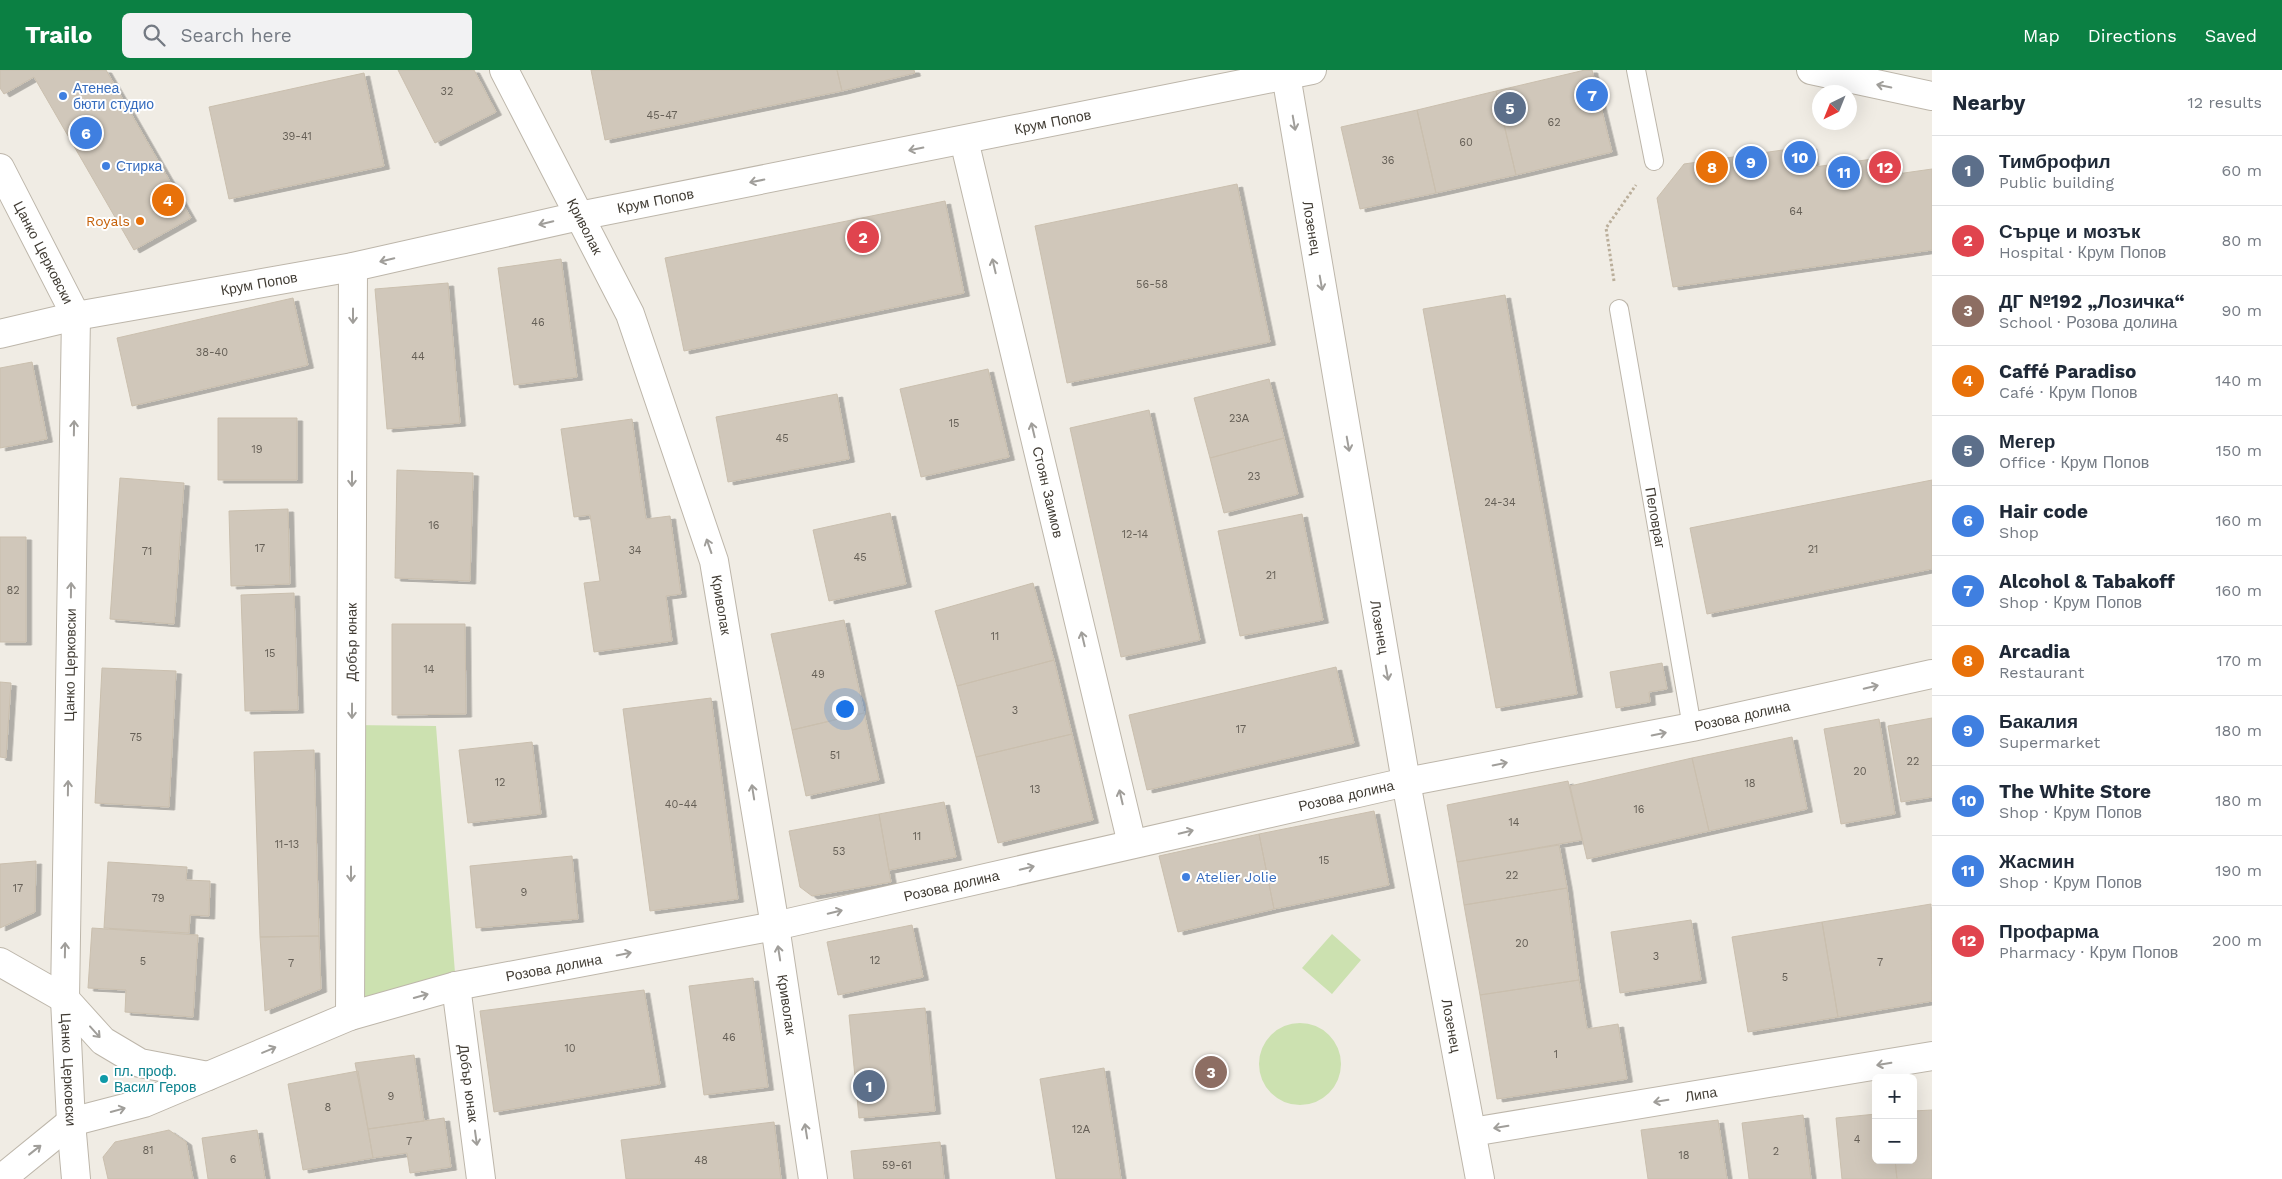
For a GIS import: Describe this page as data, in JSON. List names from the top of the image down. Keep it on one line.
{"streets":{"street":["Крум Попов","Криволак","Лозенец","Цанко Церковски","Стоян Заимов","Добър юнак","Розова долина","Липа"],"lane":["Пеловраг"]},"crossings":[["Крум Попов","Криволак"],["Крум Попов","Лозенец"],["Крум Попов","Цанко Церковски"],["Крум Попов","Стоян Заимов"],["Крум Попов","Добър юнак"],["Криволак","Розова долина"],["Лозенец","Розова долина"],["Лозенец","Липа"],["Цанко Церковски","Розова долина"],["Стоян Заимов","Розова долина"],["Пеловраг","Розова долина"],["Добър юнак","Розова долина"]],"one_way":["Крум Попов","Криволак","Лозенец","Цанко Церковски","Стоян Заимов","Добър юнак","Розова долина","Липа"],"places":["Атенеа бюти студио","Стирка","Royals","Atelier Jolie","пл. проф. Васил Геров"],"house_numbers":["32","45-47","62","39-41","60","36","64","56-58","46","38-40","44","23А","15","45","19","23","24-34","16","12-14","17","21","34","71","45","21","82","11","15","14","49","3","17","75","51","22","20","12","18","13","40-44","16","14","11","11-13","53","15","22","17","9","79","20","3","12","5","7","7","5","46","10","1","9","8","12А","4","7","81","2","18","6","48","59-61"],"north":"bottom left","page":{"header":"Trailo","search":"Search here","nav":["Map","Directions","Saved"],"heading":["Nearby","12 results"],"pins":["7","5","6","10","9","8","12","11","4","2","3","1"],"list":[{"mark":"1","name":"Тимброфил","note":"Public building","value":"60 m"},{"mark":"2","name":"Сърце и мозък","note":"Hospital · Крум Попов","value":"80 m"},{"mark":"3","name":"ДГ №192 „Лозичка“","note":"School · Розова долина","value":"90 m"},{"mark":"4","name":"Caffé Paradiso","note":"Café · Крум Попов","value":"140 m"},{"mark":"5","name":"Мегер","note":"Office · Крум Попов","value":"150 m"},{"mark":"6","name":"Hair code","note":"Shop","value":"160 m"},{"mark":"7","name":"Alcohol & Tabakoff","note":"Shop · Крум Попов","value":"160 m"},{"mark":"8","name":"Arcadia","note":"Restaurant","value":"170 m"},{"mark":"9","name":"Бакалия","note":"Supermarket","value":"180 m"},{"mark":"10","name":"The White Store","note":"Shop · Крум Попов","value":"180 m"},{"mark":"11","name":"Жасмин","note":"Shop · Крум Попов","value":"190 m"},{"mark":"12","name":"Профарма","note":"Pharmacy · Крум Попов","value":"200 m"}],"map_buttons":["+","−"]}}
